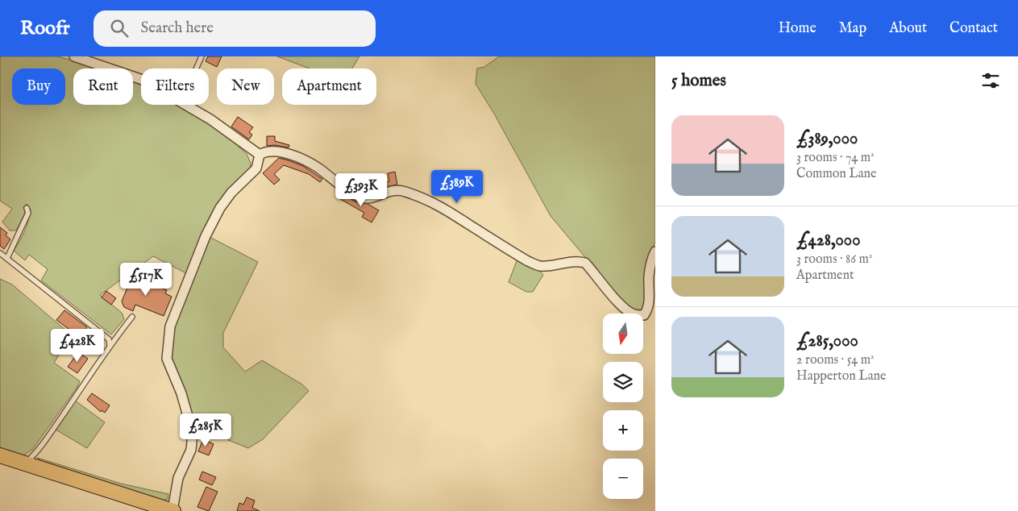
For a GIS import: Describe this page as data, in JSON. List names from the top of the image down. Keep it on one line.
{"north":"bottom","page":{"header":"Roofr","search":"Search here","nav":["Home","Map","About","Contact"],"heading":"5 homes","chip":["Buy","Rent","Filters","New","Apartment"],"list":[{"name":"£389,000","note":"3 rooms · 74 m² · Common Lane"},{"name":"£428,000","note":"3 rooms · 86 m² · Apartment"},{"name":"£285,000","note":"2 rooms · 54 m² · Happerton Lane"}],"price":["£389K","£393K","£517K","£428K","£285K"],"map_buttons":["+","−"]}}
